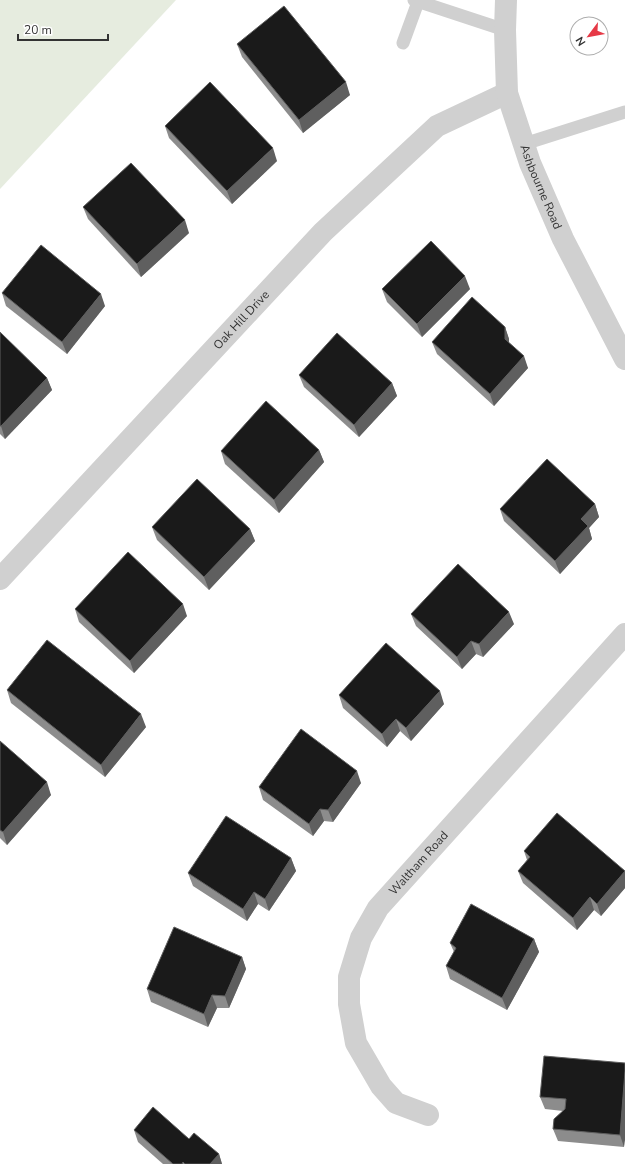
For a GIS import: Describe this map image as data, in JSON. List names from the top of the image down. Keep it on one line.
{"streets":{"street":["Ashbourne Road","Oak Hill Drive","Waltham Road"]},"crossings":[["Ashbourne Road","Oak Hill Drive"]],"scale_bar":"20 m","north":"bottom left"}
